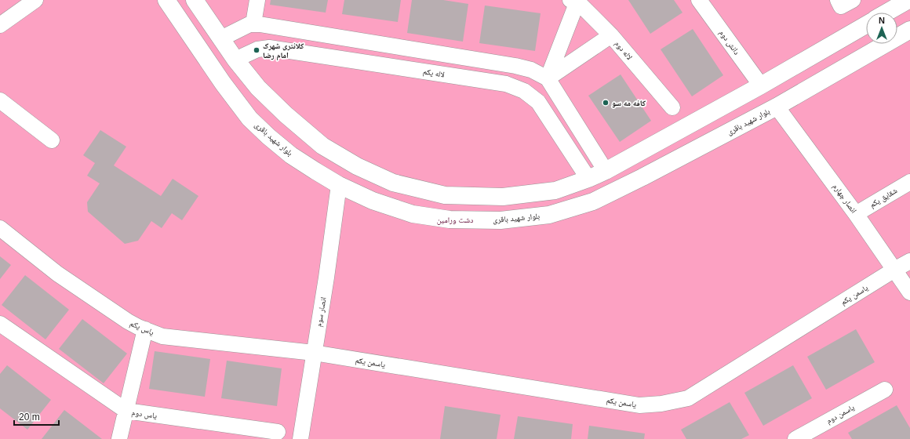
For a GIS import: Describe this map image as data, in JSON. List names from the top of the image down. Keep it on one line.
{"streets":{"street":["دانش دوم","لاله دوم","لاله یکم","بلوار شهید باقری","شقایق یکم","انصار چهارم","یاسمن یکم","انصار سوم","یاس یکم","یاس دوم","یاسمن دوم"]},"crossings":[["بلوار شهید باقری","انصار چهارم"],["بلوار شهید باقری","انصار سوم"],["شقایق یکم","انصار چهارم"],["انصار چهارم","یاسمن یکم"],["یاسمن یکم","انصار سوم"],["یاسمن یکم","یاس یکم"],["انصار سوم","یاس یکم"]],"parks":["دشت ورامین"],"places":["کلانتری شهرک امام رضا","کافه مه سو"],"scale_bar":"20 m","north":"top"}
